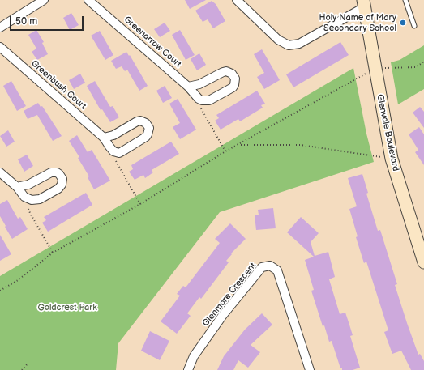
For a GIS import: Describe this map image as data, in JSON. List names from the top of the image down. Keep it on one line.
{"streets":{"street":["Greenarrow Court","Greenbush Court","Glenvale Boulevard","Glenmore Crescent"]},"parks":["Goldcrest Park"],"places":["Holy Name of Mary Secondary School"],"scale_bar":"50 m"}
